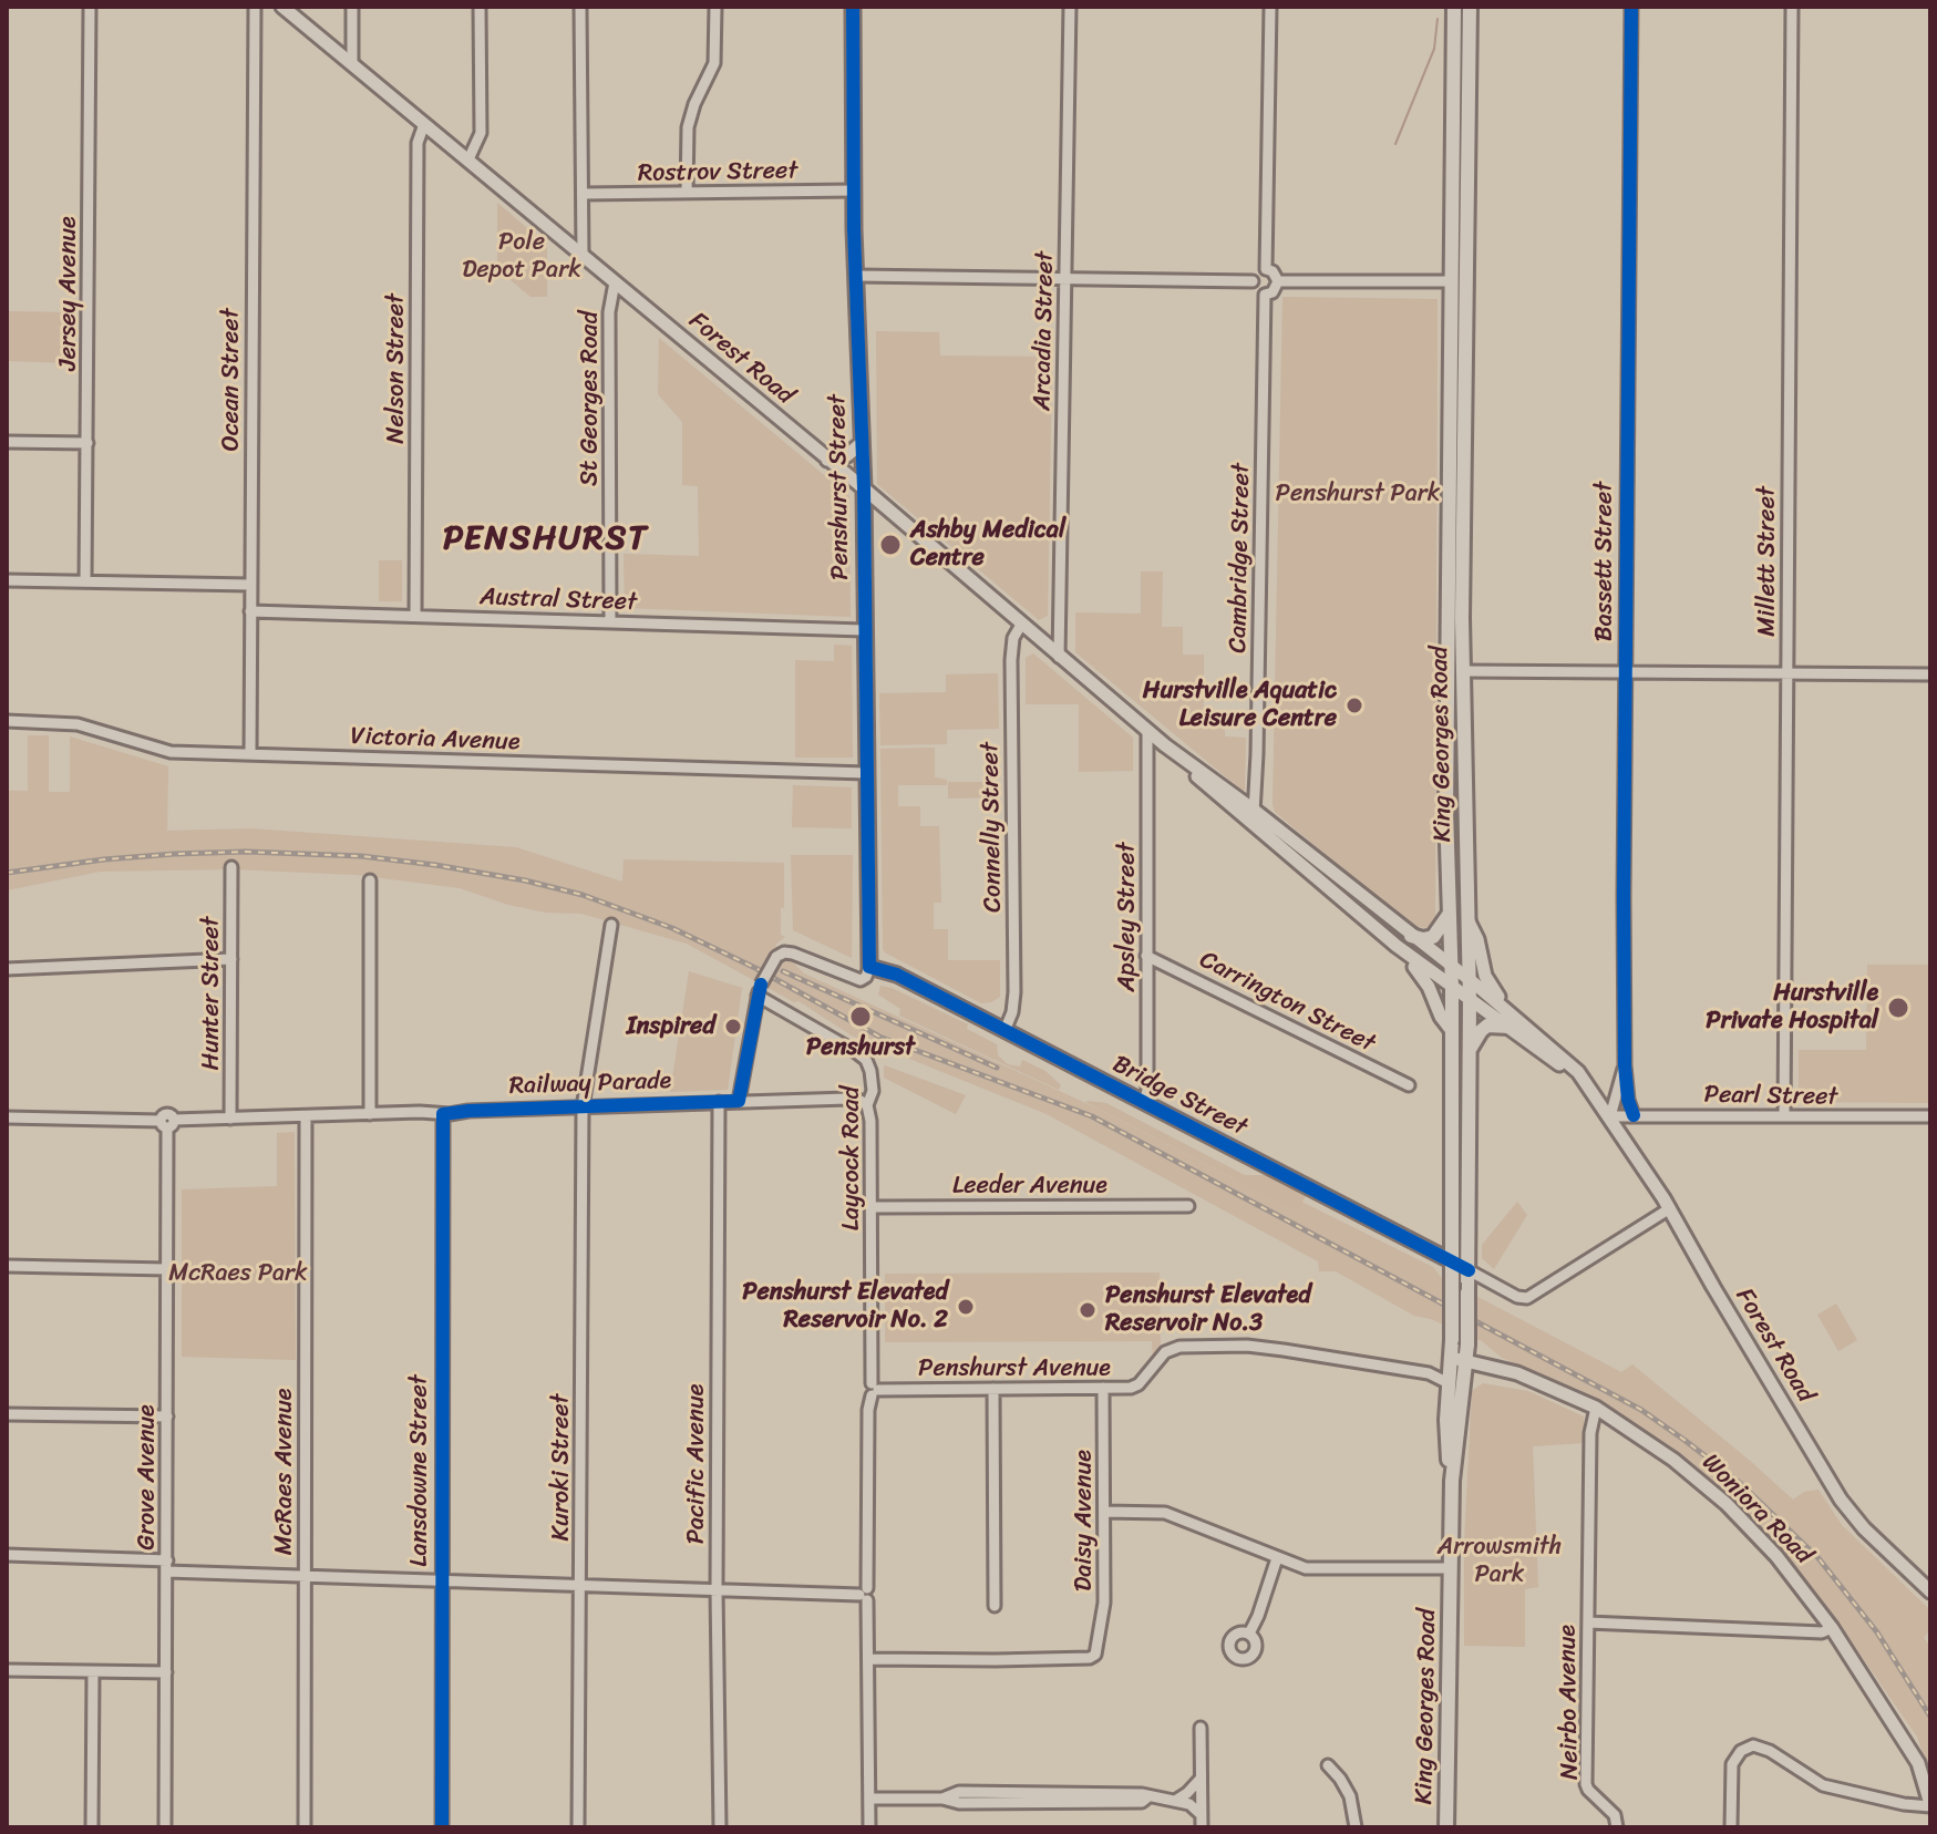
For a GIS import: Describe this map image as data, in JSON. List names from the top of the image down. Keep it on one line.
{"streets":{"highway":["King Georges Road","Bridge Street"],"main road":["Forest Road","Penshurst Street","Woniora Road"],"street":["Rostrov Street","Jersey Avenue","Arcadia Street","Nelson Street","Ocean Street","St Georges Road","Cambridge Street","Bassett Street","Millett Street","Austral Street","Victoria Avenue","Connelly Street","Apsley Street","Hunter Street","Carrington Street","Railway Parade","Pearl Street","Laycock Road","Leeder Avenue","Penshurst Avenue","Pacific Avenue","Kuroki Street","Lansdowne Street","McRaes Avenue","Grove Avenue","Daisy Avenue","Neirbo Avenue"]},"crossings":[["Rostrov Street","Penshurst Street"],["Arcadia Street","Forest Road"],["Forest Road","Nelson Street"],["Forest Road","St Georges Road"],["Forest Road","Penshurst Street"],["Forest Road","Cambridge Street"],["Forest Road","Bassett Street"],["Forest Road","King Georges Road"],["Forest Road","Connelly Street"],["Forest Road","Apsley Street"],["Forest Road","Bridge Street"],["Forest Road","Pearl Street"],["Nelson Street","Austral Street"],["Ocean Street","Austral Street"],["Ocean Street","Victoria Avenue"],["St Georges Road","Austral Street"],["Penshurst Street","Austral Street"],["Penshurst Street","Victoria Avenue"],["Penshurst Street","Bridge Street"],["Bassett Street","Pearl Street"],["Millett Street","Pearl Street"],["King Georges Road","Bridge Street"],["King Georges Road","Penshurst Avenue"],["King Georges Road","Woniora Road"],["Connelly Street","Bridge Street"],["Apsley Street","Carrington Street"],["Apsley Street","Bridge Street"],["Hunter Street","Railway Parade"],["Railway Parade","Laycock Road"],["Railway Parade","Pacific Avenue"],["Railway Parade","Kuroki Street"],["Railway Parade","Lansdowne Street"],["Railway Parade","McRaes Avenue"],["Railway Parade","Grove Avenue"],["Bridge Street","Laycock Road"],["Laycock Road","Leeder Avenue"],["Laycock Road","Penshurst Avenue"],["Laycock Road","Daisy Avenue"],["Penshurst Avenue","Daisy Avenue"],["Woniora Road","Neirbo Avenue"]],"districts":["PENSHURST"],"parks":["Pole Depot Park","Penshurst Park","McRaes Park","Arrowsmith Park"],"places":["Ashby Medical Centre","Hurstville Aquatic Leisure Centre","Hurstville Private Hospital","Penshurst","Inspired","Penshurst Elevated Reservoir No. 2","Penshurst Elevated Reservoir No.3"]}
